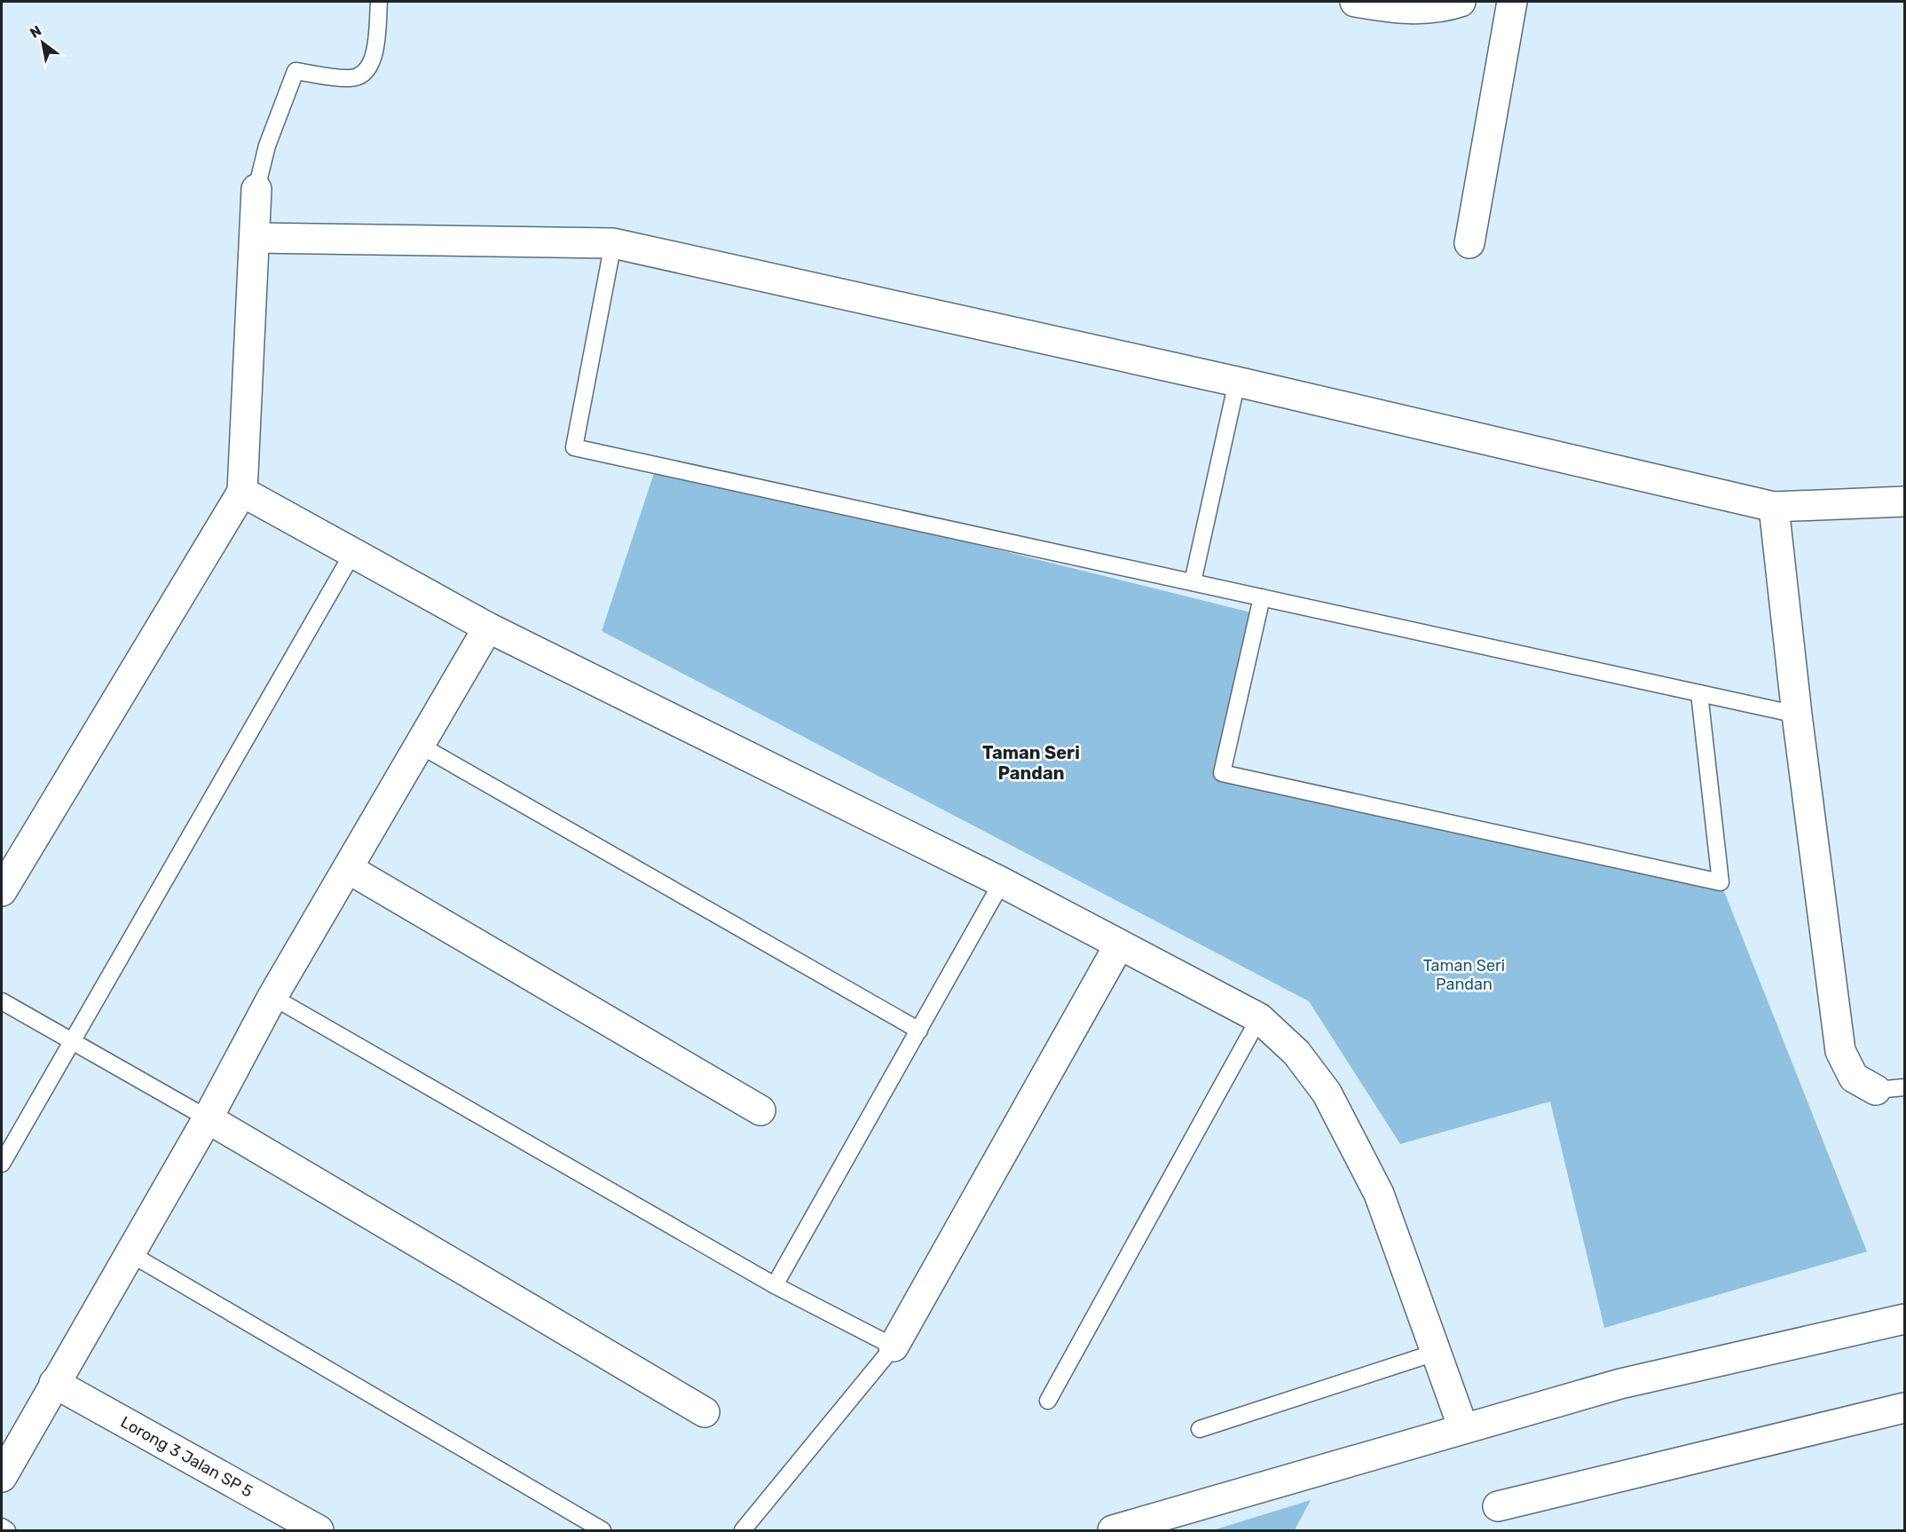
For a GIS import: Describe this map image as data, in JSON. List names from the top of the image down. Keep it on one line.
{"streets":{"street":["Lorong 3 Jalan SP 5"]},"districts":["Taman Seri Pandan"],"parks":["Taman Seri Pandan"],"north":"top left"}
